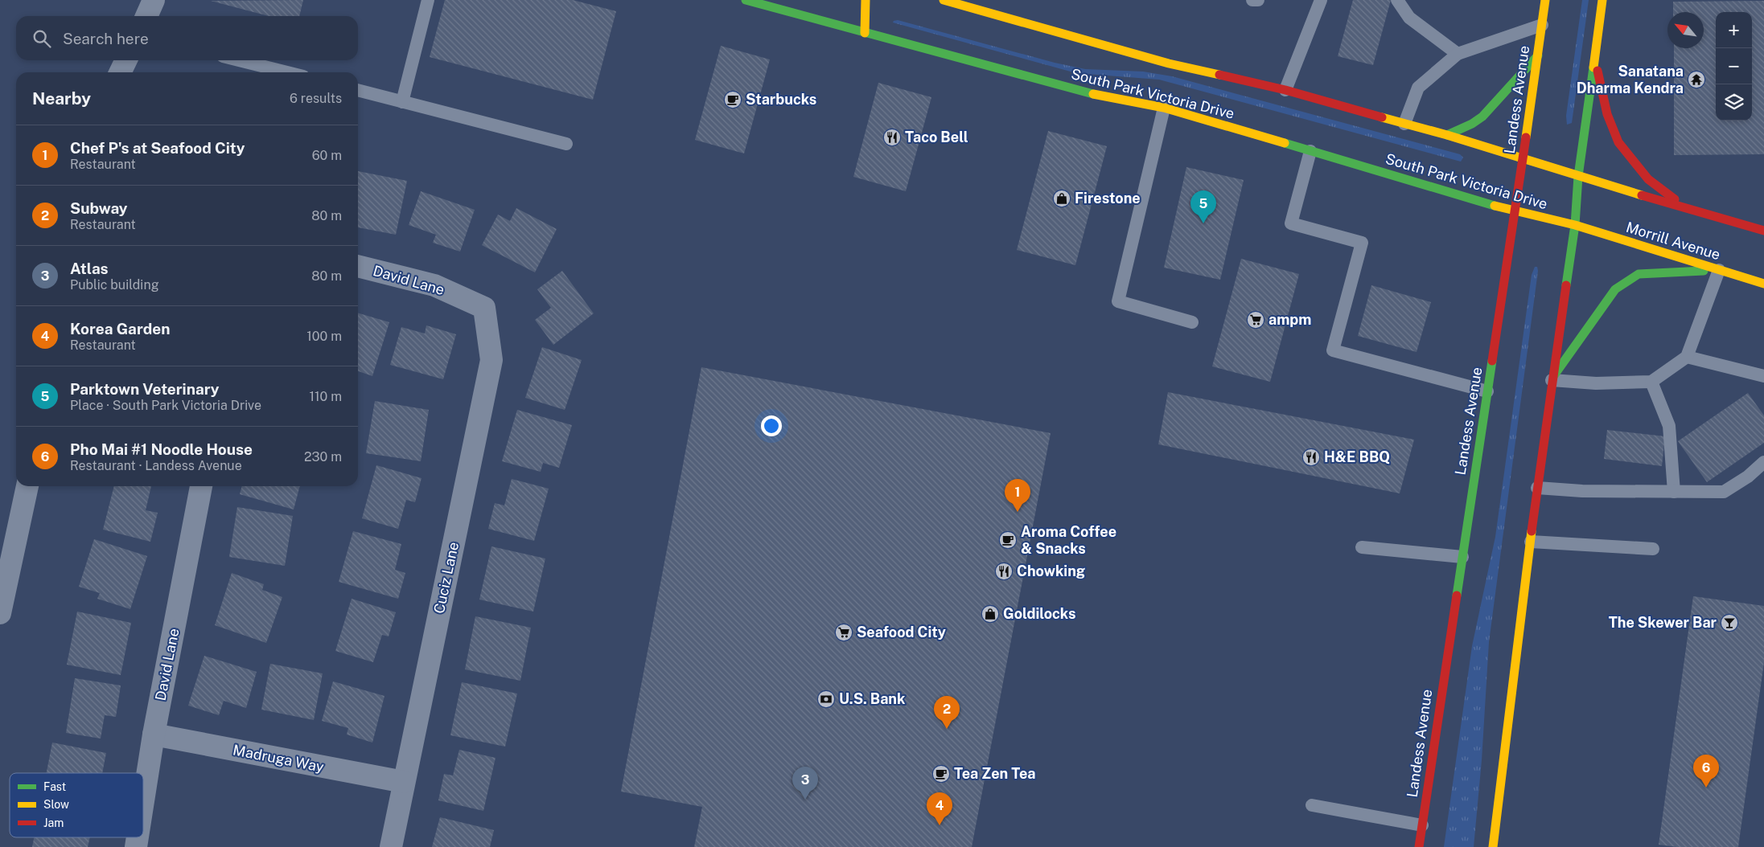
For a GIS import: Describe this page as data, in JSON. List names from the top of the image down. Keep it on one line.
{"streets":{"main road":["South Park Victoria Drive","Landess Avenue","Morrill Avenue"],"street":["David Lane","Cuciz Lane","Madruga Way"]},"crossings":[["South Park Victoria Drive","Landess Avenue"],["South Park Victoria Drive","Morrill Avenue"],["David Lane","Cuciz Lane"],["David Lane","Madruga Way"],["Cuciz Lane","Madruga Way"]],"places":{"temple":["Sanatana Dharma Kendra"],"cafe":["Starbucks","Aroma Coffee & Snacks","Tea Zen Tea"],"restaurant":["Taco Bell","H&E BBQ","Chowking"],"shop":["Firestone","Goldilocks"],"supermarket":["ampm","Seafood City"],"bar":["The Skewer Bar"],"bank":["U.S. Bank"]},"legend":["Fast","Slow","Jam"],"north":"top left","page":{"map_buttons":["+","−"],"search":"Search here","heading":["Nearby","6 results"],"list":[{"mark":"1","name":"Chef P's at Seafood City","note":"Restaurant","value":"60 m"},{"mark":"2","name":"Subway","note":"Restaurant","value":"80 m"},{"mark":"3","name":"Atlas","note":"Public building","value":"80 m"},{"mark":"4","name":"Korea Garden","note":"Restaurant","value":"100 m"},{"mark":"5","name":"Parktown Veterinary","note":"Place · South Park Victoria Drive","value":"110 m"},{"mark":"6","name":"Pho Mai #1 Noodle House","note":"Restaurant · Landess Avenue","value":"230 m"}],"pins":["5","1","2","6","3","4"]}}
